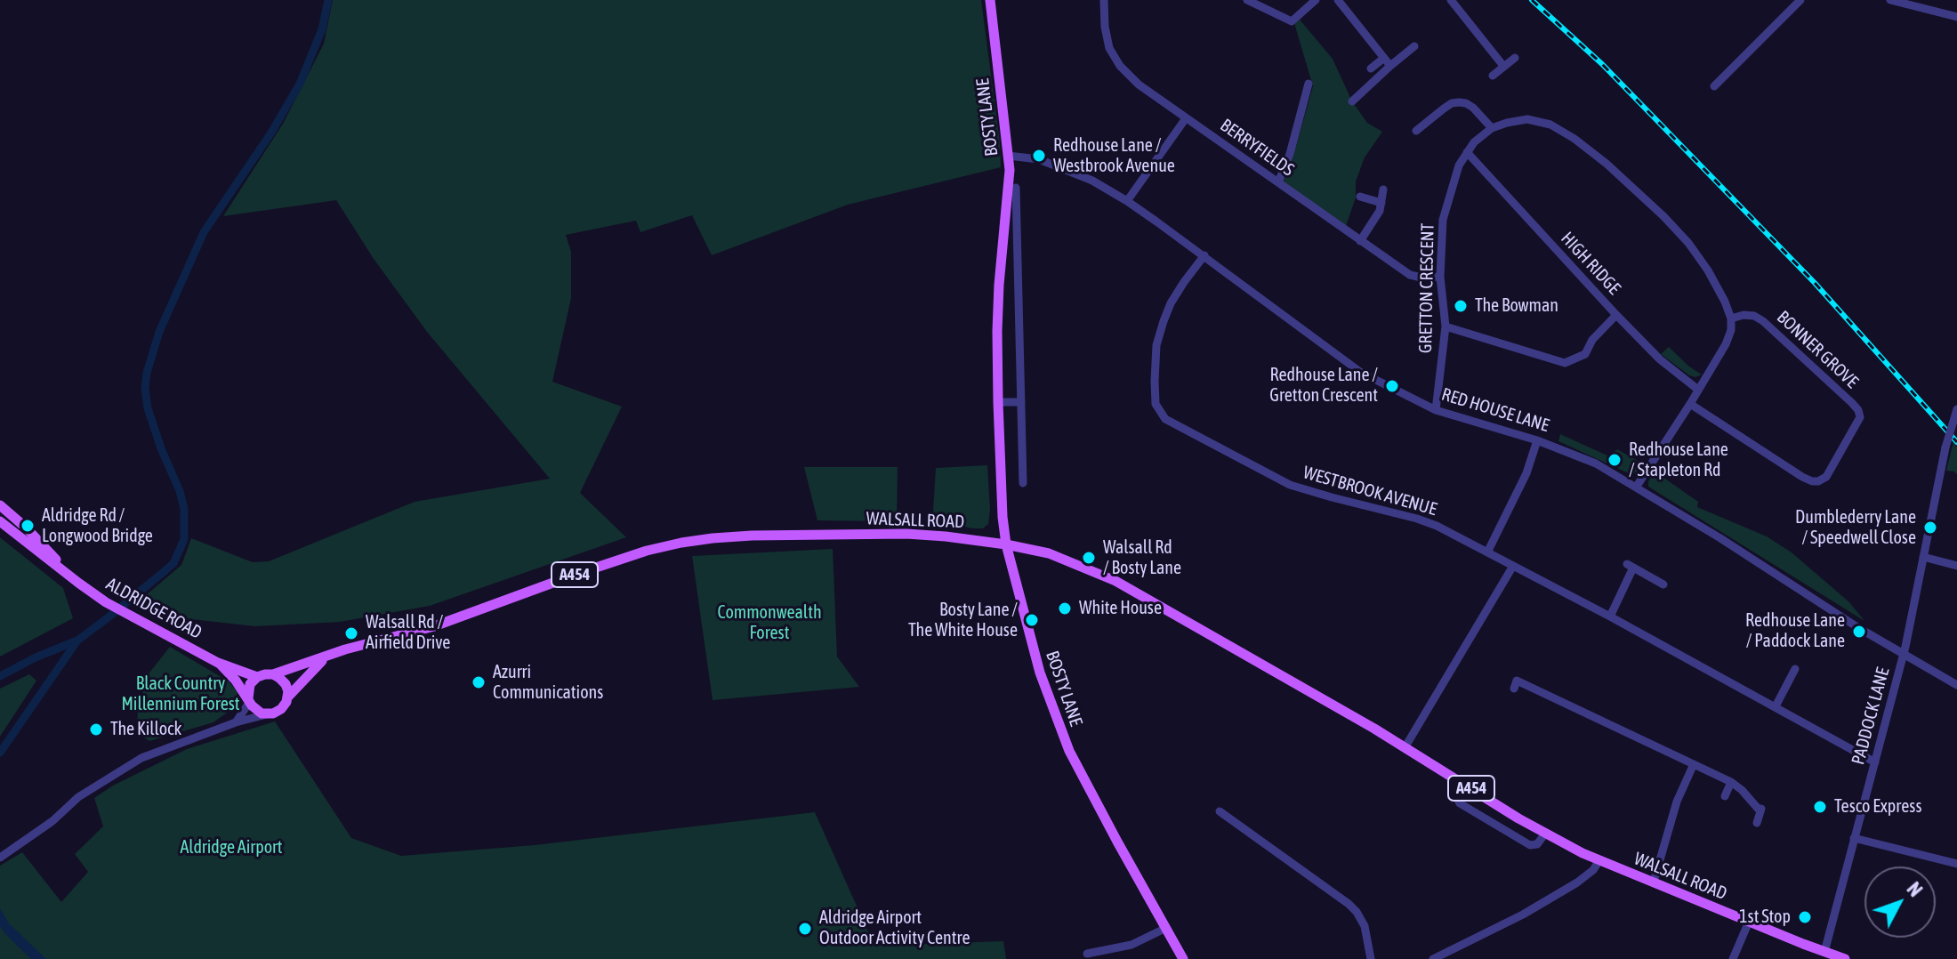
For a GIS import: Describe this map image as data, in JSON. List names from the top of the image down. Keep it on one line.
{"streets":{"main road":["BOSTY LANE","WALSALL ROAD","A454","ALDRIDGE ROAD"],"street":["BERRYFIELDS","HIGH RIDGE","GRETTON CRESCENT","BONNER GROVE","RED HOUSE LANE","WESTBROOK AVENUE","PADDOCK LANE"]},"crossings":[["BOSTY LANE","RED HOUSE LANE"],["BOSTY LANE","WALSALL ROAD"],["BERRYFIELDS","GRETTON CRESCENT"],["HIGH RIDGE","GRETTON CRESCENT"],["GRETTON CRESCENT","RED HOUSE LANE"],["RED HOUSE LANE","WESTBROOK AVENUE"],["RED HOUSE LANE","PADDOCK LANE"],["WESTBROOK AVENUE","PADDOCK LANE"],["WALSALL ROAD","ALDRIDGE ROAD"],["WALSALL ROAD","PADDOCK LANE"]],"parks":["Commonwealth Forest","Black Country Millennium Forest","Aldridge Airport"],"places":["Redhouse Lane / Westbrook Avenue","The Bowman","Redhouse Lane / Gretton Crescent","Redhouse Lane / Stapleton Rd","Aldridge Rd / Longwood Bridge","Dumblederry Lane / Speedwell Close","Walsall Rd / Bosty Lane","White House","Bosty Lane / The White House","Redhouse Lane / Paddock Lane","Walsall Rd / Airfield Drive","Azurri Communications","The Killock","Tesco Express","1st Stop","Aldridge Airport Outdoor Activity Centre"],"north":"top right"}
